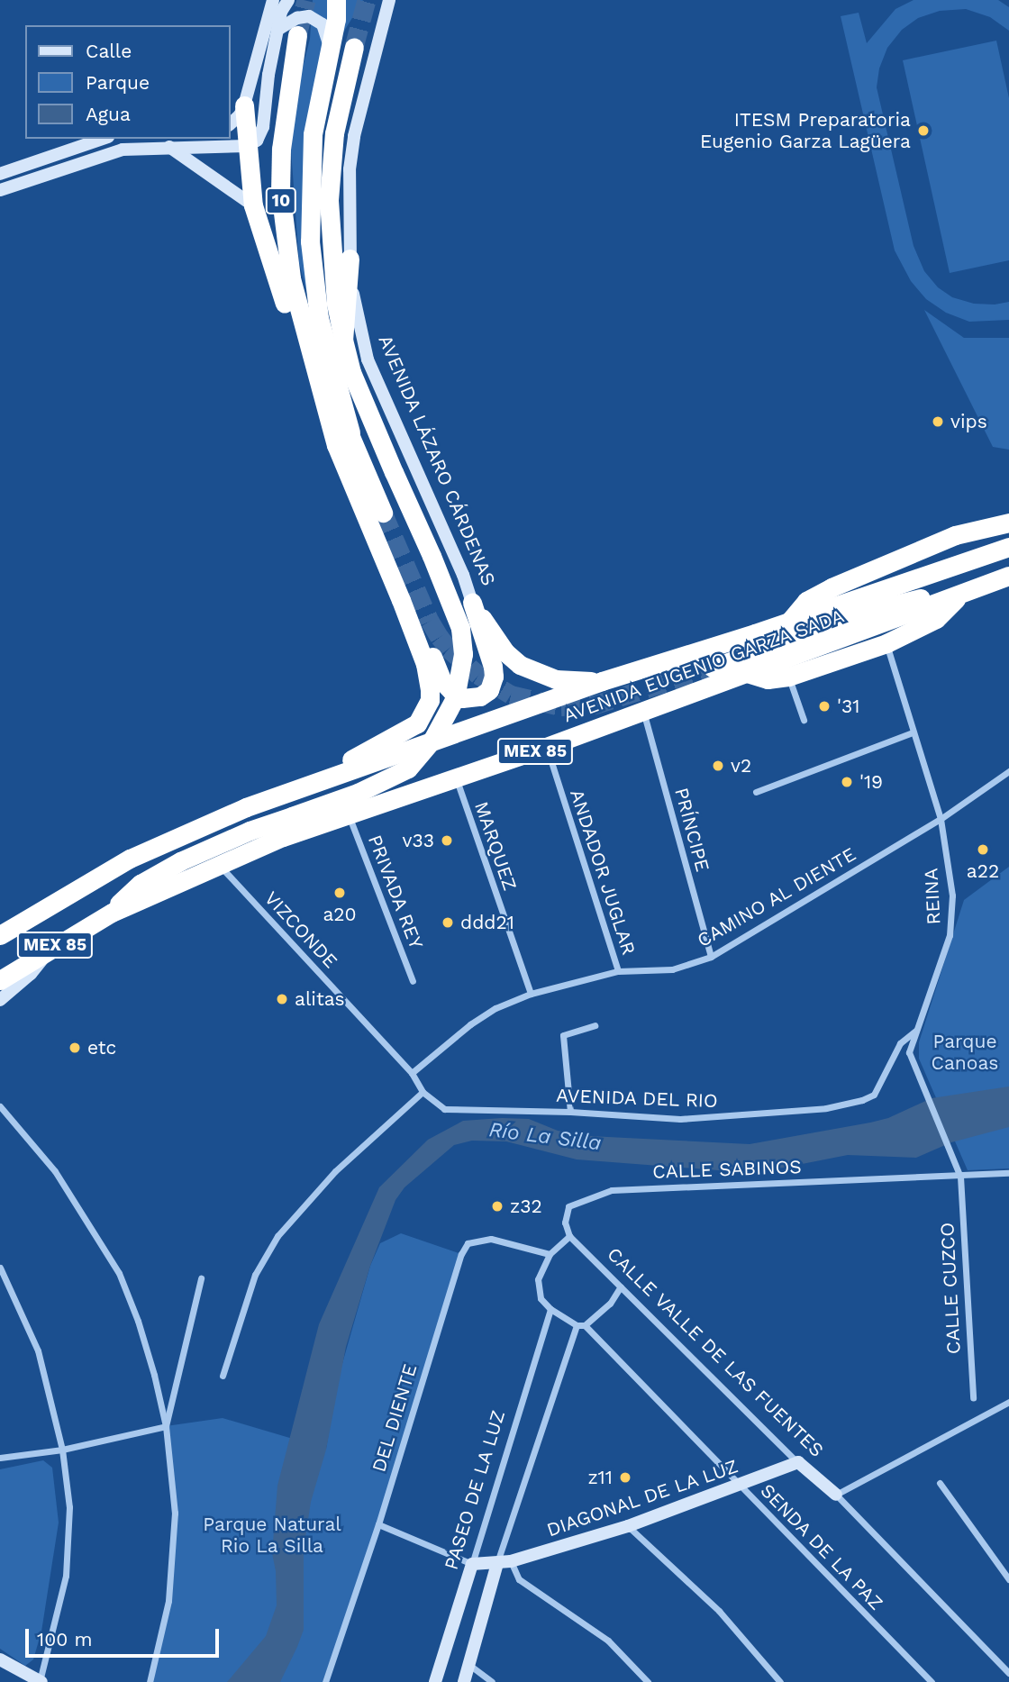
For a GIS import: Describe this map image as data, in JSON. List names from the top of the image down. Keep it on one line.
{"streets":{"highway":["10","AVENIDA EUGENIO GARZA SADA","MEX 85"],"street":["AVENIDA LÁZARO CÁRDENAS","PRÍNCIPE","MARQUEZ","ANDADOR JUGLAR","PRIVADA REY","REINA","CAMINO AL DIENTE","VIZCONDE","AVENIDA DEL RIO","CALLE SABINOS","CALLE CUZCO","CALLE VALLE DE LAS FUENTES","DEL DIENTE","PASEO DE LA LUZ","DIAGONAL DE LA LUZ","SENDA DE LA PAZ"]},"crossings":[["AVENIDA EUGENIO GARZA SADA","PRÍNCIPE"],["AVENIDA EUGENIO GARZA SADA","MARQUEZ"],["AVENIDA EUGENIO GARZA SADA","ANDADOR JUGLAR"],["AVENIDA EUGENIO GARZA SADA","PRIVADA REY"],["AVENIDA EUGENIO GARZA SADA","VIZCONDE"],["PRÍNCIPE","CAMINO AL DIENTE"],["MARQUEZ","CAMINO AL DIENTE"],["ANDADOR JUGLAR","CAMINO AL DIENTE"],["REINA","CAMINO AL DIENTE"],["REINA","AVENIDA DEL RIO"],["REINA","CALLE SABINOS"],["REINA","CALLE CUZCO"],["CAMINO AL DIENTE","VIZCONDE"],["CAMINO AL DIENTE","AVENIDA DEL RIO"],["VIZCONDE","AVENIDA DEL RIO"],["CALLE SABINOS","CALLE CUZCO"],["CALLE SABINOS","CALLE VALLE DE LAS FUENTES"],["CALLE SABINOS","DEL DIENTE"],["CALLE SABINOS","PASEO DE LA LUZ"],["CALLE SABINOS","SENDA DE LA PAZ"],["CALLE VALLE DE LAS FUENTES","DEL DIENTE"],["CALLE VALLE DE LAS FUENTES","PASEO DE LA LUZ"],["CALLE VALLE DE LAS FUENTES","DIAGONAL DE LA LUZ"],["CALLE VALLE DE LAS FUENTES","SENDA DE LA PAZ"],["DEL DIENTE","PASEO DE LA LUZ"],["DEL DIENTE","SENDA DE LA PAZ"],["PASEO DE LA LUZ","DIAGONAL DE LA LUZ"],["PASEO DE LA LUZ","SENDA DE LA PAZ"],["DIAGONAL DE LA LUZ","SENDA DE LA PAZ"]],"water":["Río La Silla"],"parks":["Parque Canoas","Parque Natural Rio La Silla"],"places":["ITESM Preparatoria Eugenio Garza Lagüera","vips","'31","v2","'19","v33","a22","a20","ddd21","alitas","etc","z32","z11"],"legend":["Calle","Parque","Agua"],"scale_bar":"100 m"}
